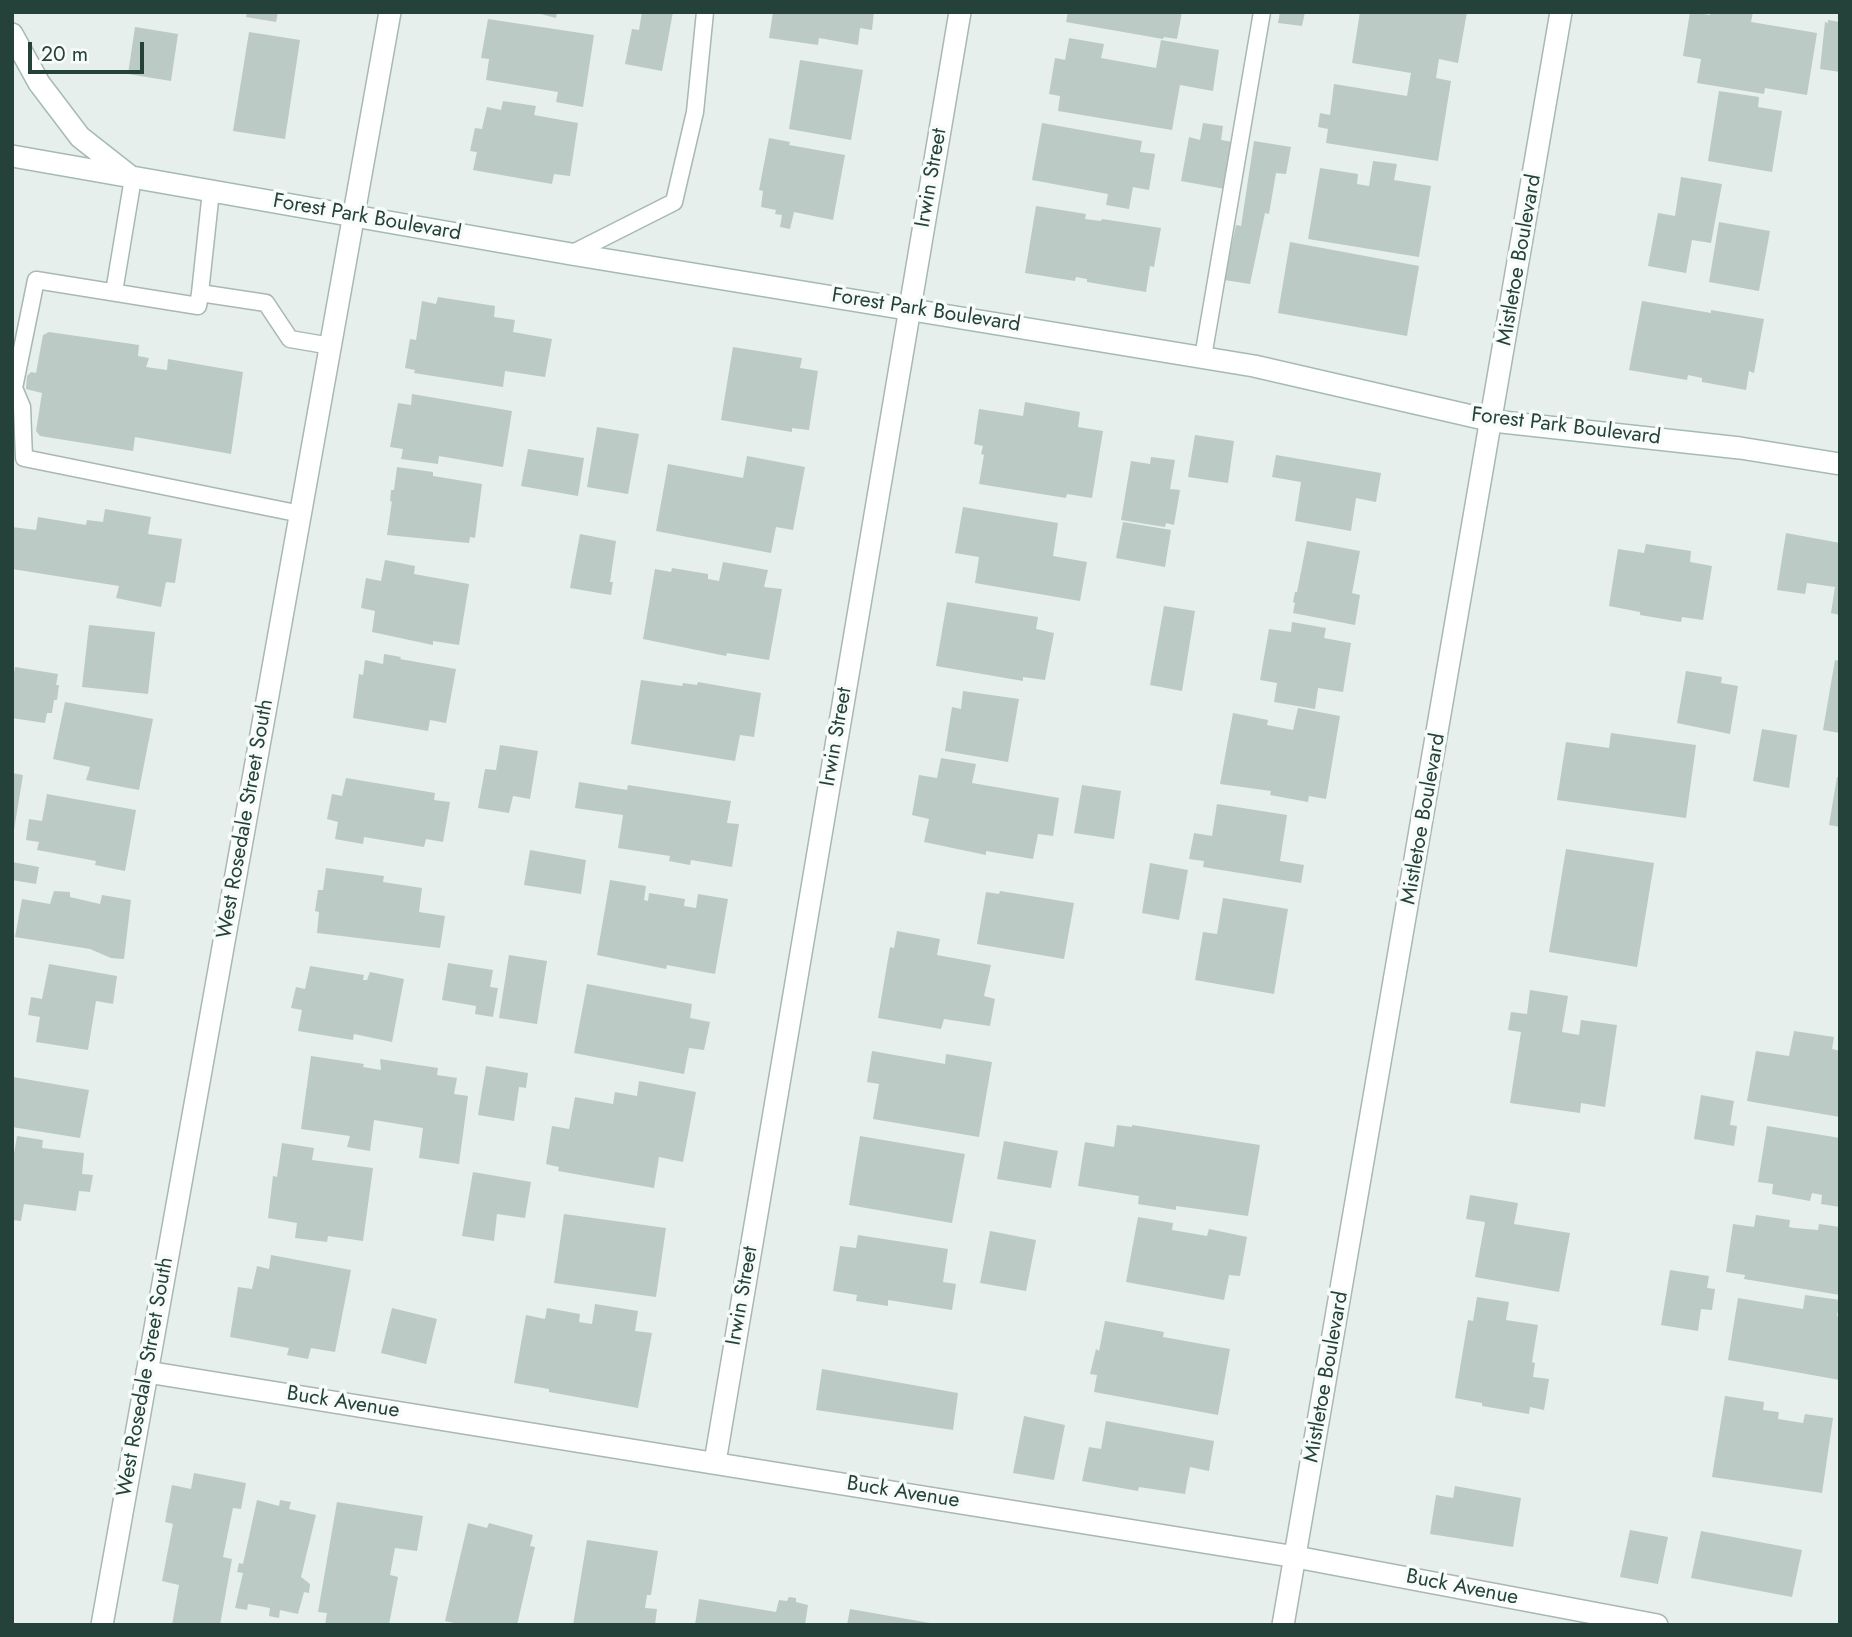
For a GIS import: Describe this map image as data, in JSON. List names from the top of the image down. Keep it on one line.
{"streets":{"street":["Irwin Street","Forest Park Boulevard","Mistletoe Boulevard","West Rosedale Street South","Buck Avenue"]},"crossings":[["Irwin Street","Forest Park Boulevard"],["Irwin Street","Buck Avenue"],["Forest Park Boulevard","Mistletoe Boulevard"],["Forest Park Boulevard","West Rosedale Street South"],["Mistletoe Boulevard","Buck Avenue"],["West Rosedale Street South","Buck Avenue"]],"scale_bar":"20 m"}
